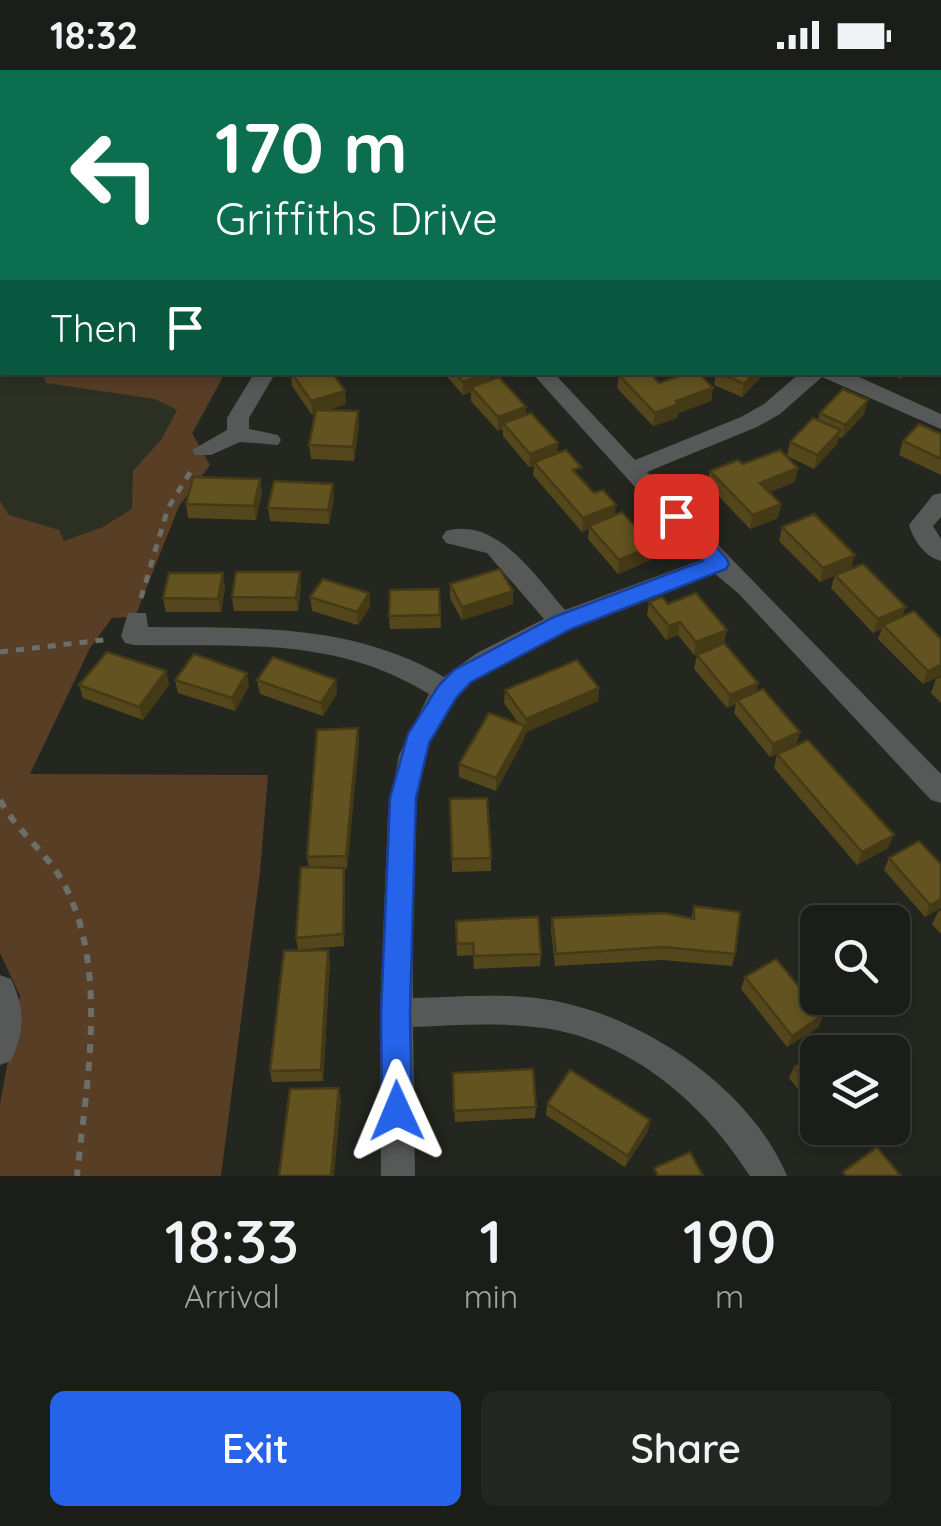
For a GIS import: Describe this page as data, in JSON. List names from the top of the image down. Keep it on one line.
{"page":{"status":"18:32","turn":["170 m","Griffiths Drive"],"then":"Then","eta":["18:33","Arrival","1","min","190","m"],"buttons":["Exit","Share"]}}
